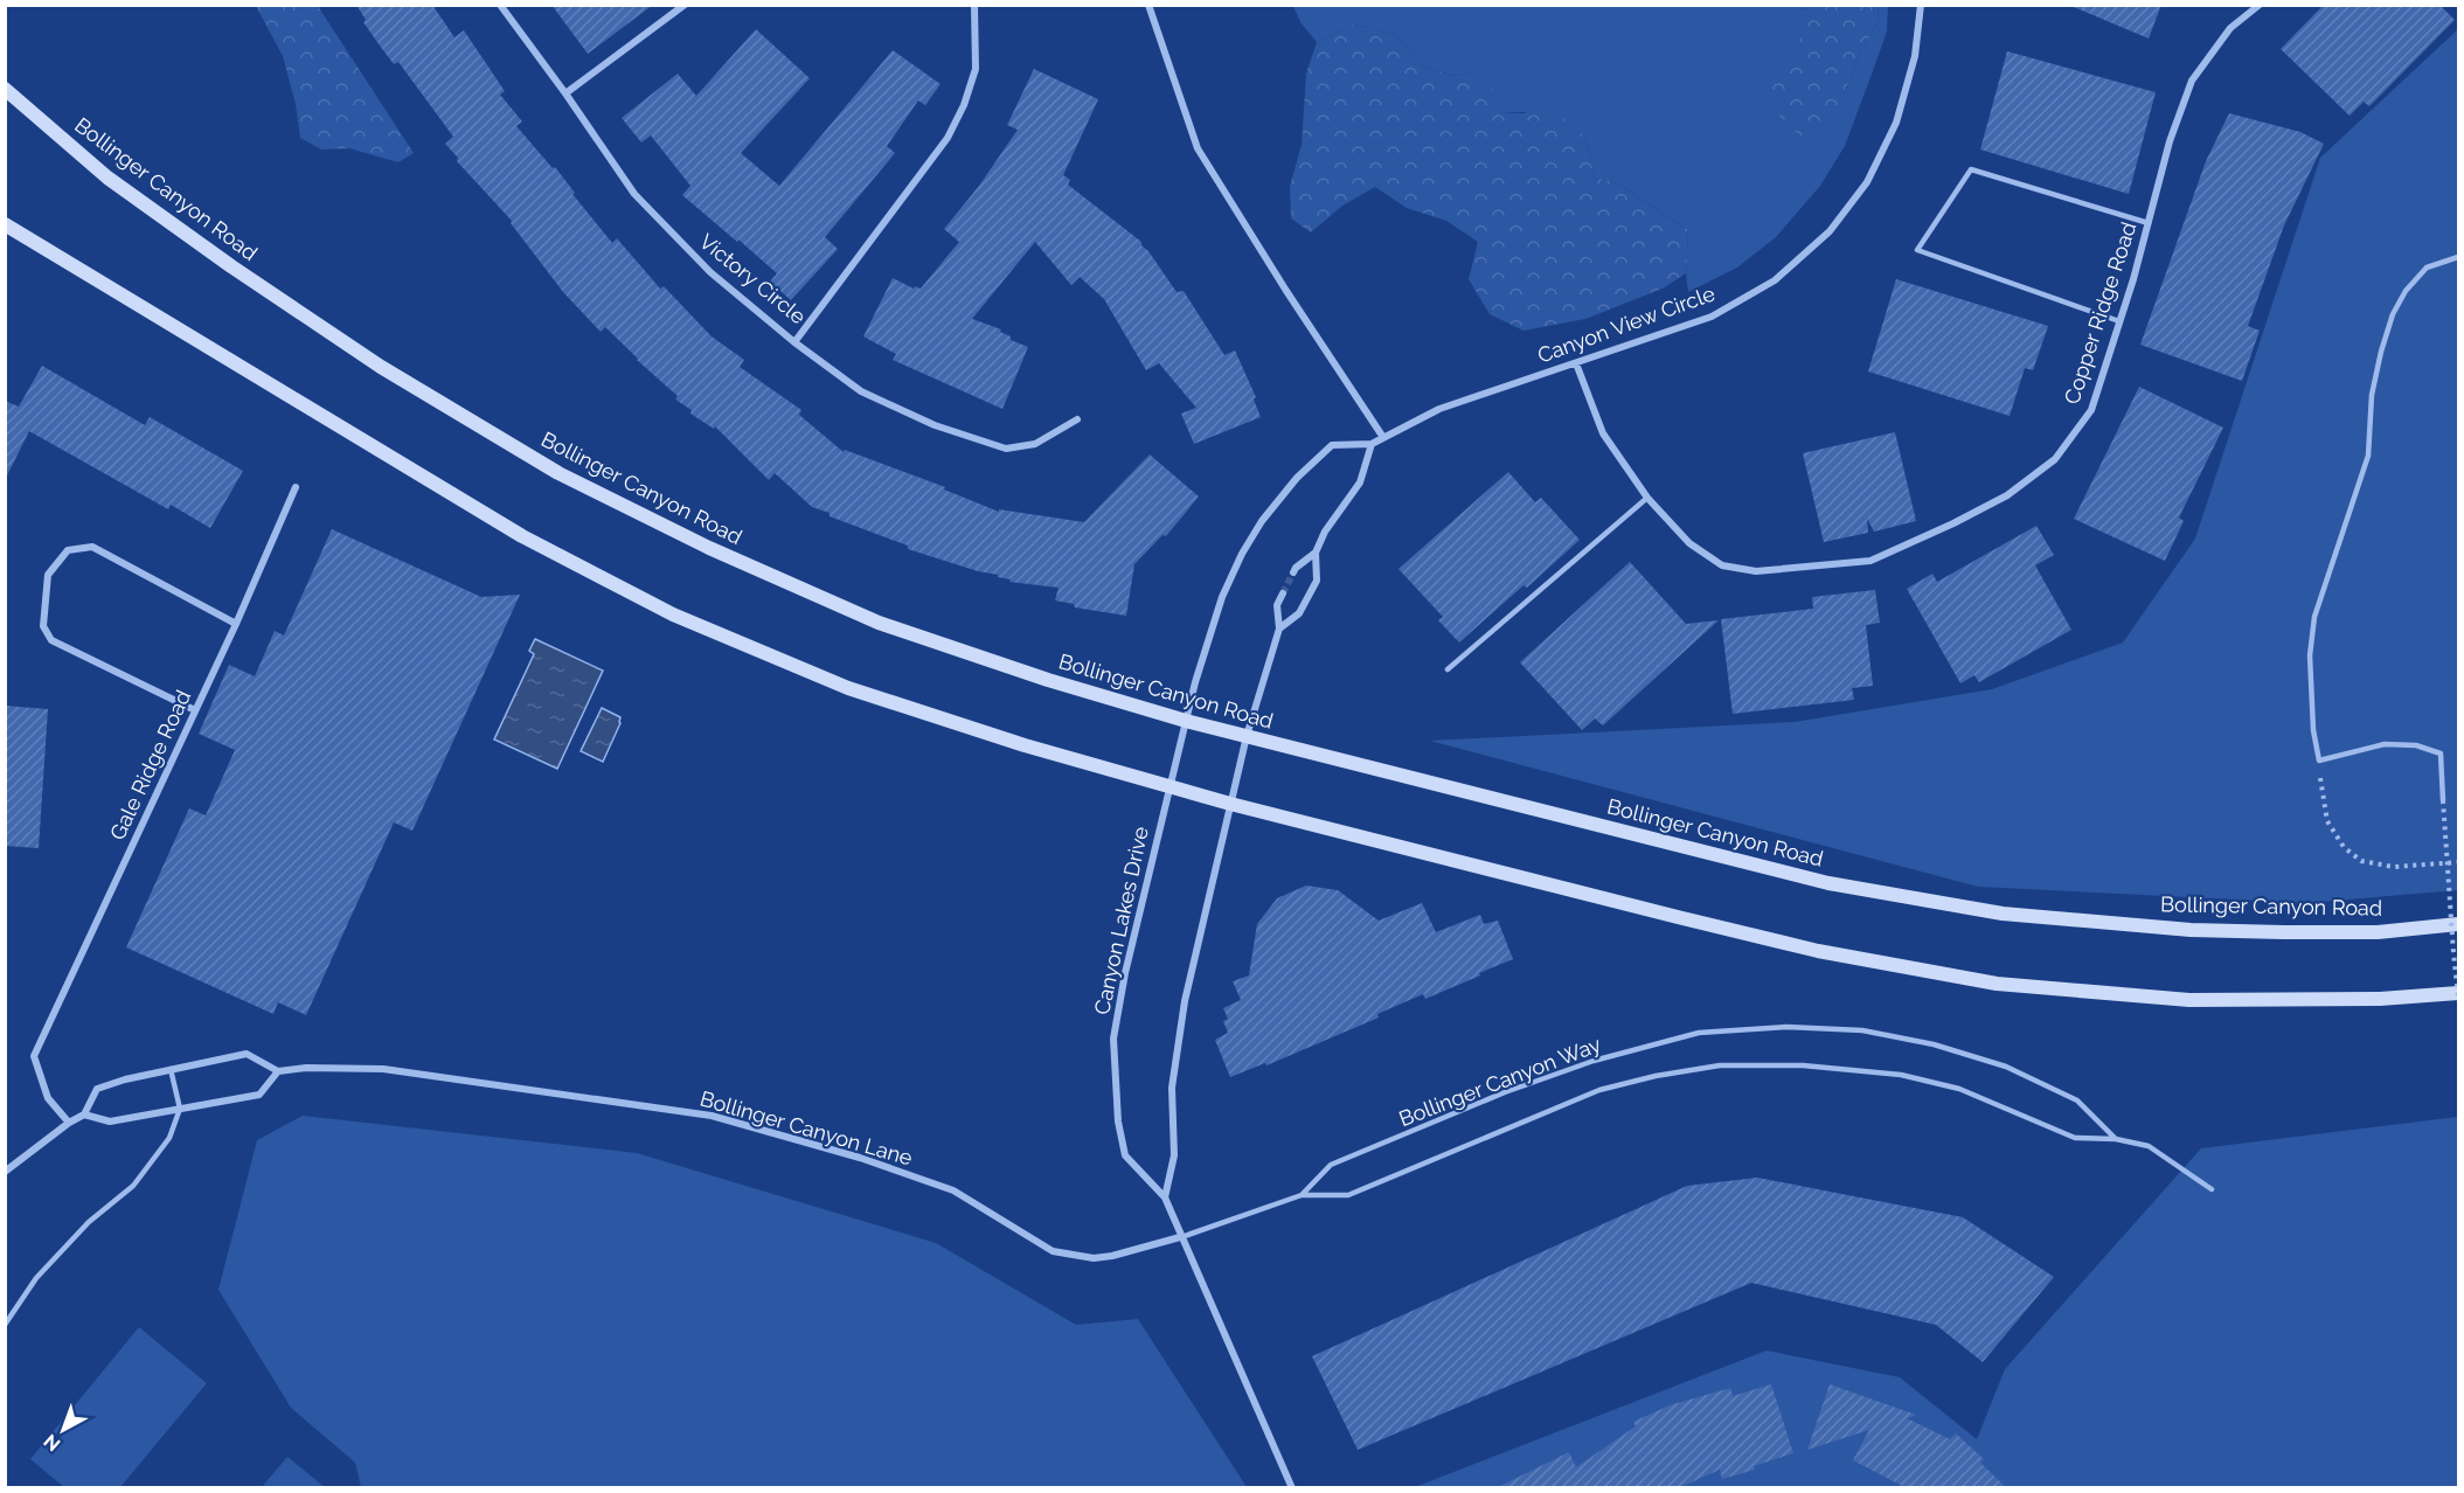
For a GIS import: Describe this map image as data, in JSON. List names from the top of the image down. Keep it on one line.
{"streets":{"main road":["Bollinger Canyon Road"],"street":["Victory Circle","Copper Ridge Road","Canyon View Circle","Gale Ridge Road","Canyon Lakes Drive","Bollinger Canyon Lane"],"lane":["Bollinger Canyon Way"]},"crossings":[["Bollinger Canyon Road","Canyon Lakes Drive"],["Copper Ridge Road","Canyon View Circle"],["Canyon Lakes Drive","Bollinger Canyon Way"],["Canyon Lakes Drive","Bollinger Canyon Lane"],["Bollinger Canyon Way","Bollinger Canyon Lane"]],"north":"bottom left"}
